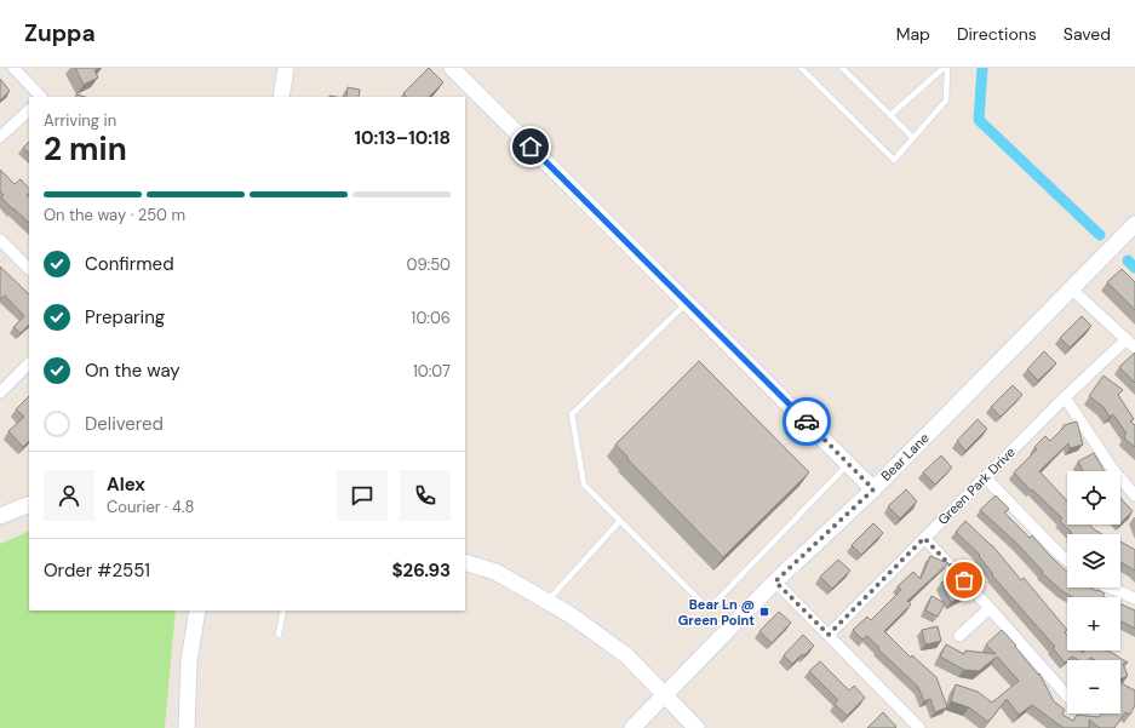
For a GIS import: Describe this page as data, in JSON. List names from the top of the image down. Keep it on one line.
{"streets":{"street":["Bear Lane","Green Park Drive"]},"places":{"transit":["Bear Ln @ Green Point"]},"page":{"header":"Zuppa","nav":["Map","Directions","Saved"],"heading":["2 min","Arriving in","10:13–10:18"],"panel":["Alex","Courier · 4.8","Order #2551","$26.93"],"bar":"On the way · 250 m","list":[["Confirmed","09:50"],["Preparing","10:06"],["On the way","10:07"],"Delivered"],"map_buttons":["+","−"]}}
